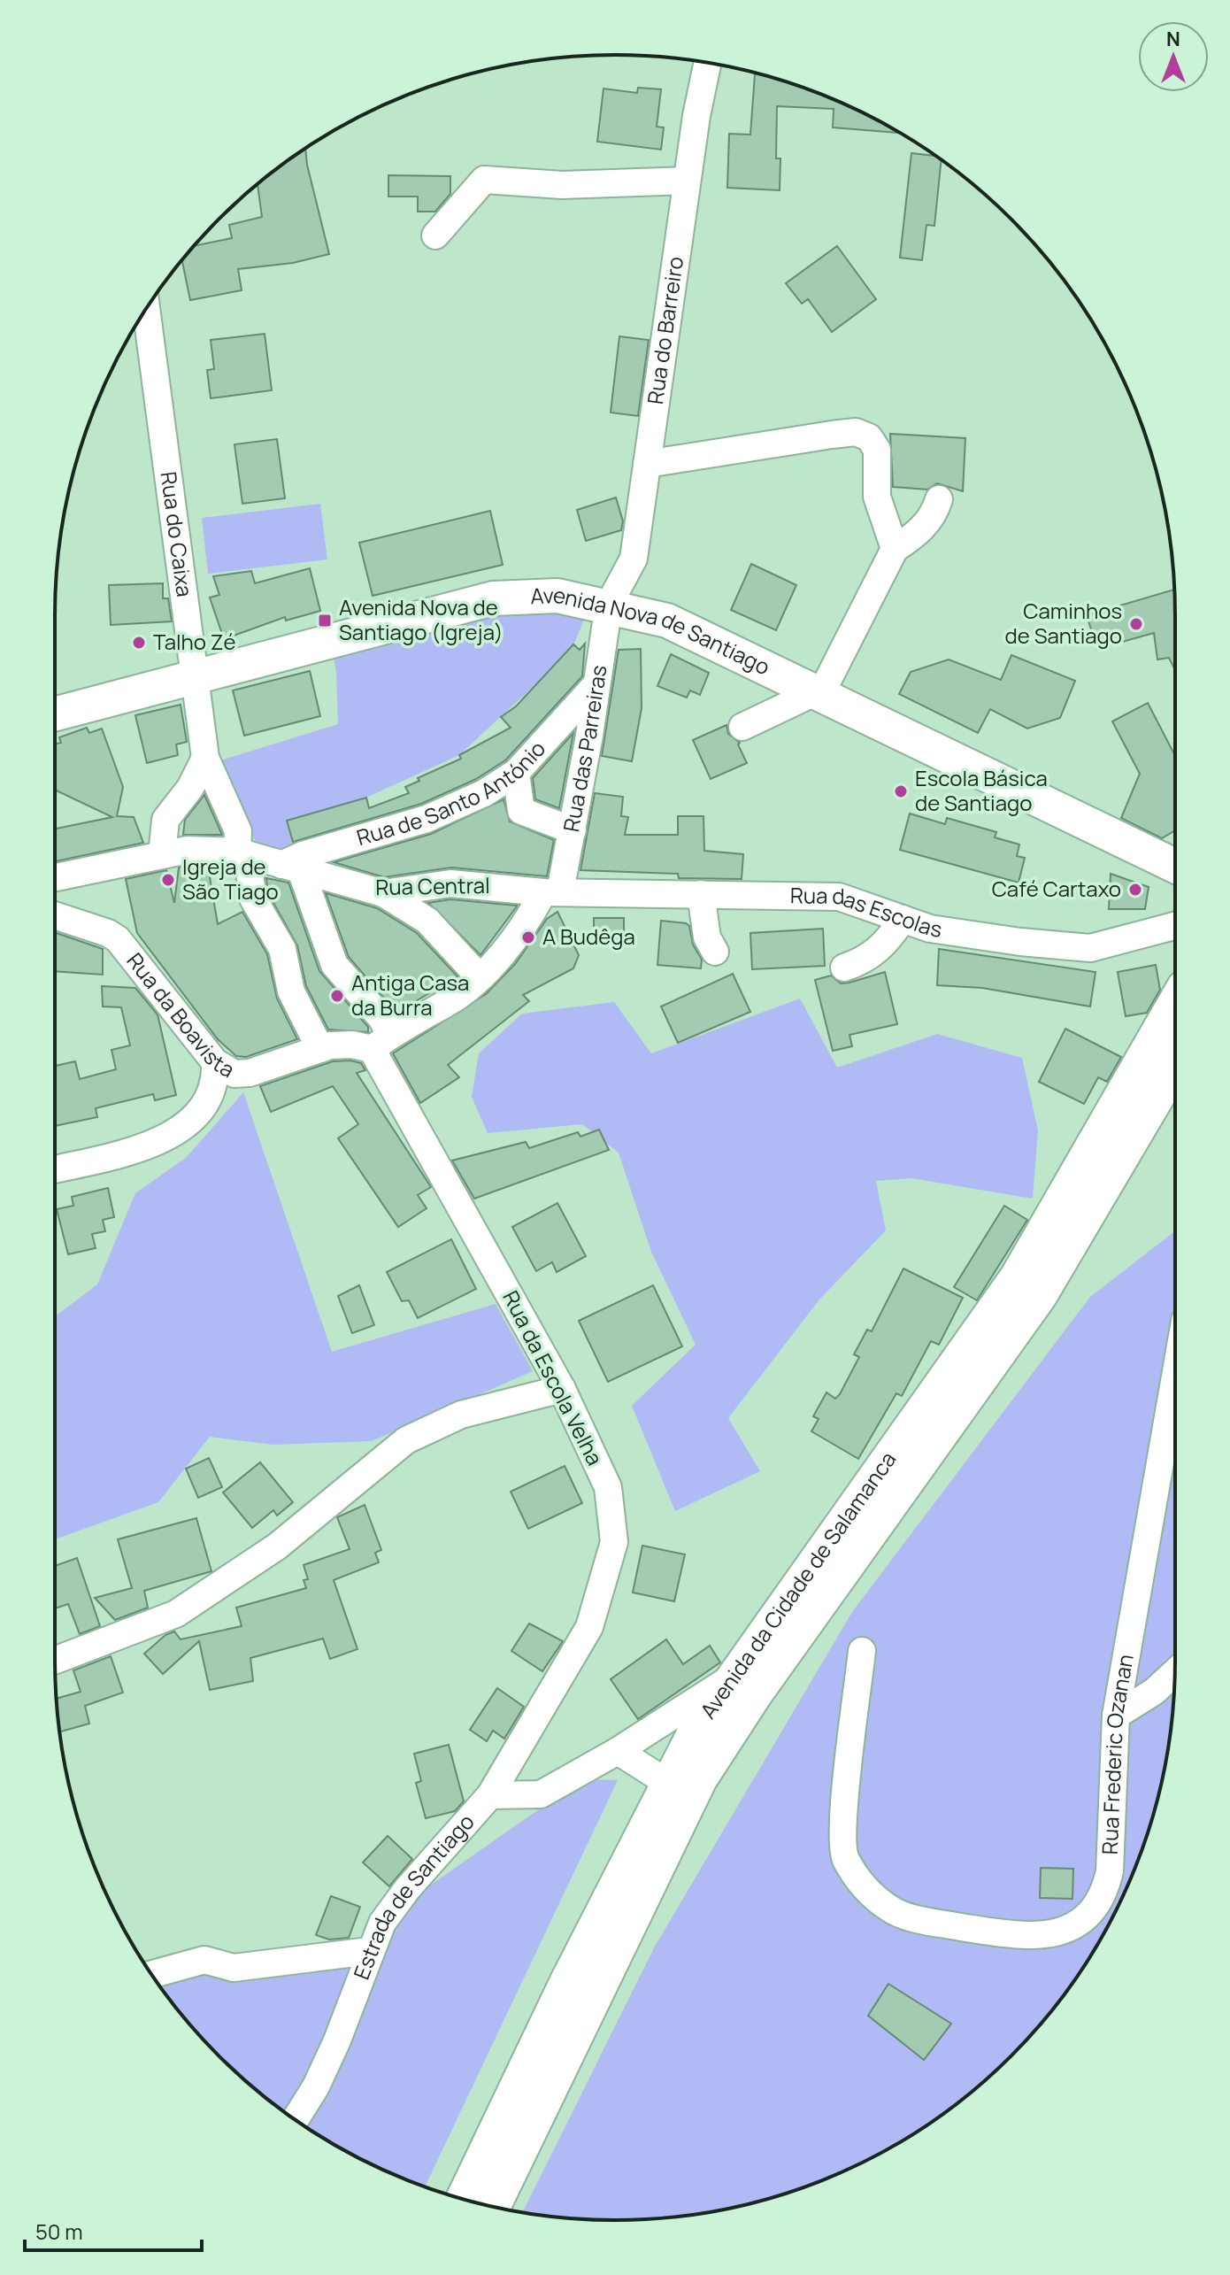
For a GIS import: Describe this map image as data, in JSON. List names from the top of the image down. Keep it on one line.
{"streets":{"street":["Rua do Barreiro","Rua do Caixa","Avenida Nova de Santiago","Rua das Parreiras","Rua de Santo António","Rua Central","Rua das Escolas","Rua da Boavista","Rua da Escola Velha","Avenida da Cidade de Salamanca","Rua Frederic Ozanan","Estrada de Santiago"]},"crossings":[["Rua do Barreiro","Avenida Nova de Santiago"],["Rua do Barreiro","Rua das Parreiras"],["Rua do Caixa","Avenida Nova de Santiago"],["Rua do Caixa","Rua Central"],["Rua do Caixa","Rua da Boavista"],["Avenida Nova de Santiago","Rua das Parreiras"],["Rua das Parreiras","Rua de Santo António"],["Rua das Parreiras","Rua Central"],["Rua das Parreiras","Rua das Escolas"],["Rua das Parreiras","Rua da Boavista"],["Rua das Parreiras","Rua da Escola Velha"],["Rua de Santo António","Rua Central"],["Rua de Santo António","Rua da Escola Velha"],["Rua Central","Rua das Escolas"],["Rua Central","Rua da Escola Velha"],["Rua da Boavista","Rua da Escola Velha"],["Rua da Escola Velha","Estrada de Santiago"],["Avenida da Cidade de Salamanca","Estrada de Santiago"]],"places":{"transit":["Avenida Nova de Santiago (Igreja)"],"other":["Caminhos de Santiago","Talho Zé","Escola Básica de Santiago","Igreja de São Tiago","Café Cartaxo","A Budêga","Antiga Casa da Burra"]},"scale_bar":"50 m","north":"top"}
